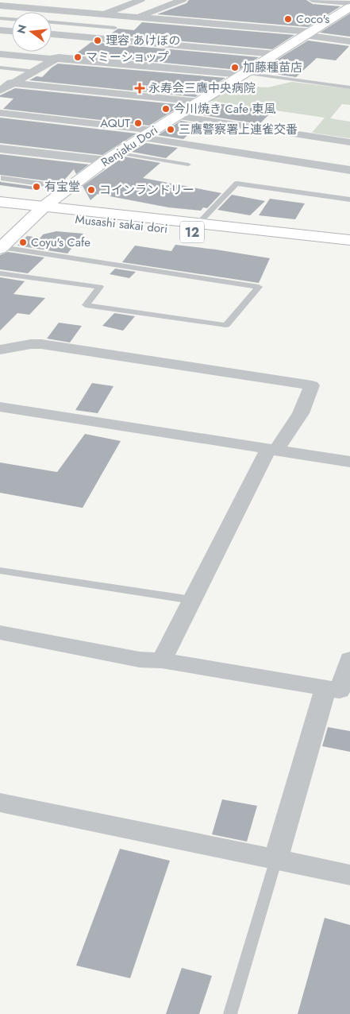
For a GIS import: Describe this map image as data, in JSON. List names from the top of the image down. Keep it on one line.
{"streets":{"main road":["Renjaku Dori","Musashi sakai dori","12"]},"crossings":[["Renjaku Dori","Musashi sakai dori"],["Renjaku Dori","12"],["Musashi sakai dori","12"]],"places":{"other":["Coco's","理容 あけぼの","マミーショップ","加藤種苗店","今川焼き Cafe 東風","AQUT","三鷹警察署上連雀交番","有宝堂","コインランドリー","Coyu's Cafe"],"health":["永寿会三鷹中央病院"]},"north":"left"}
